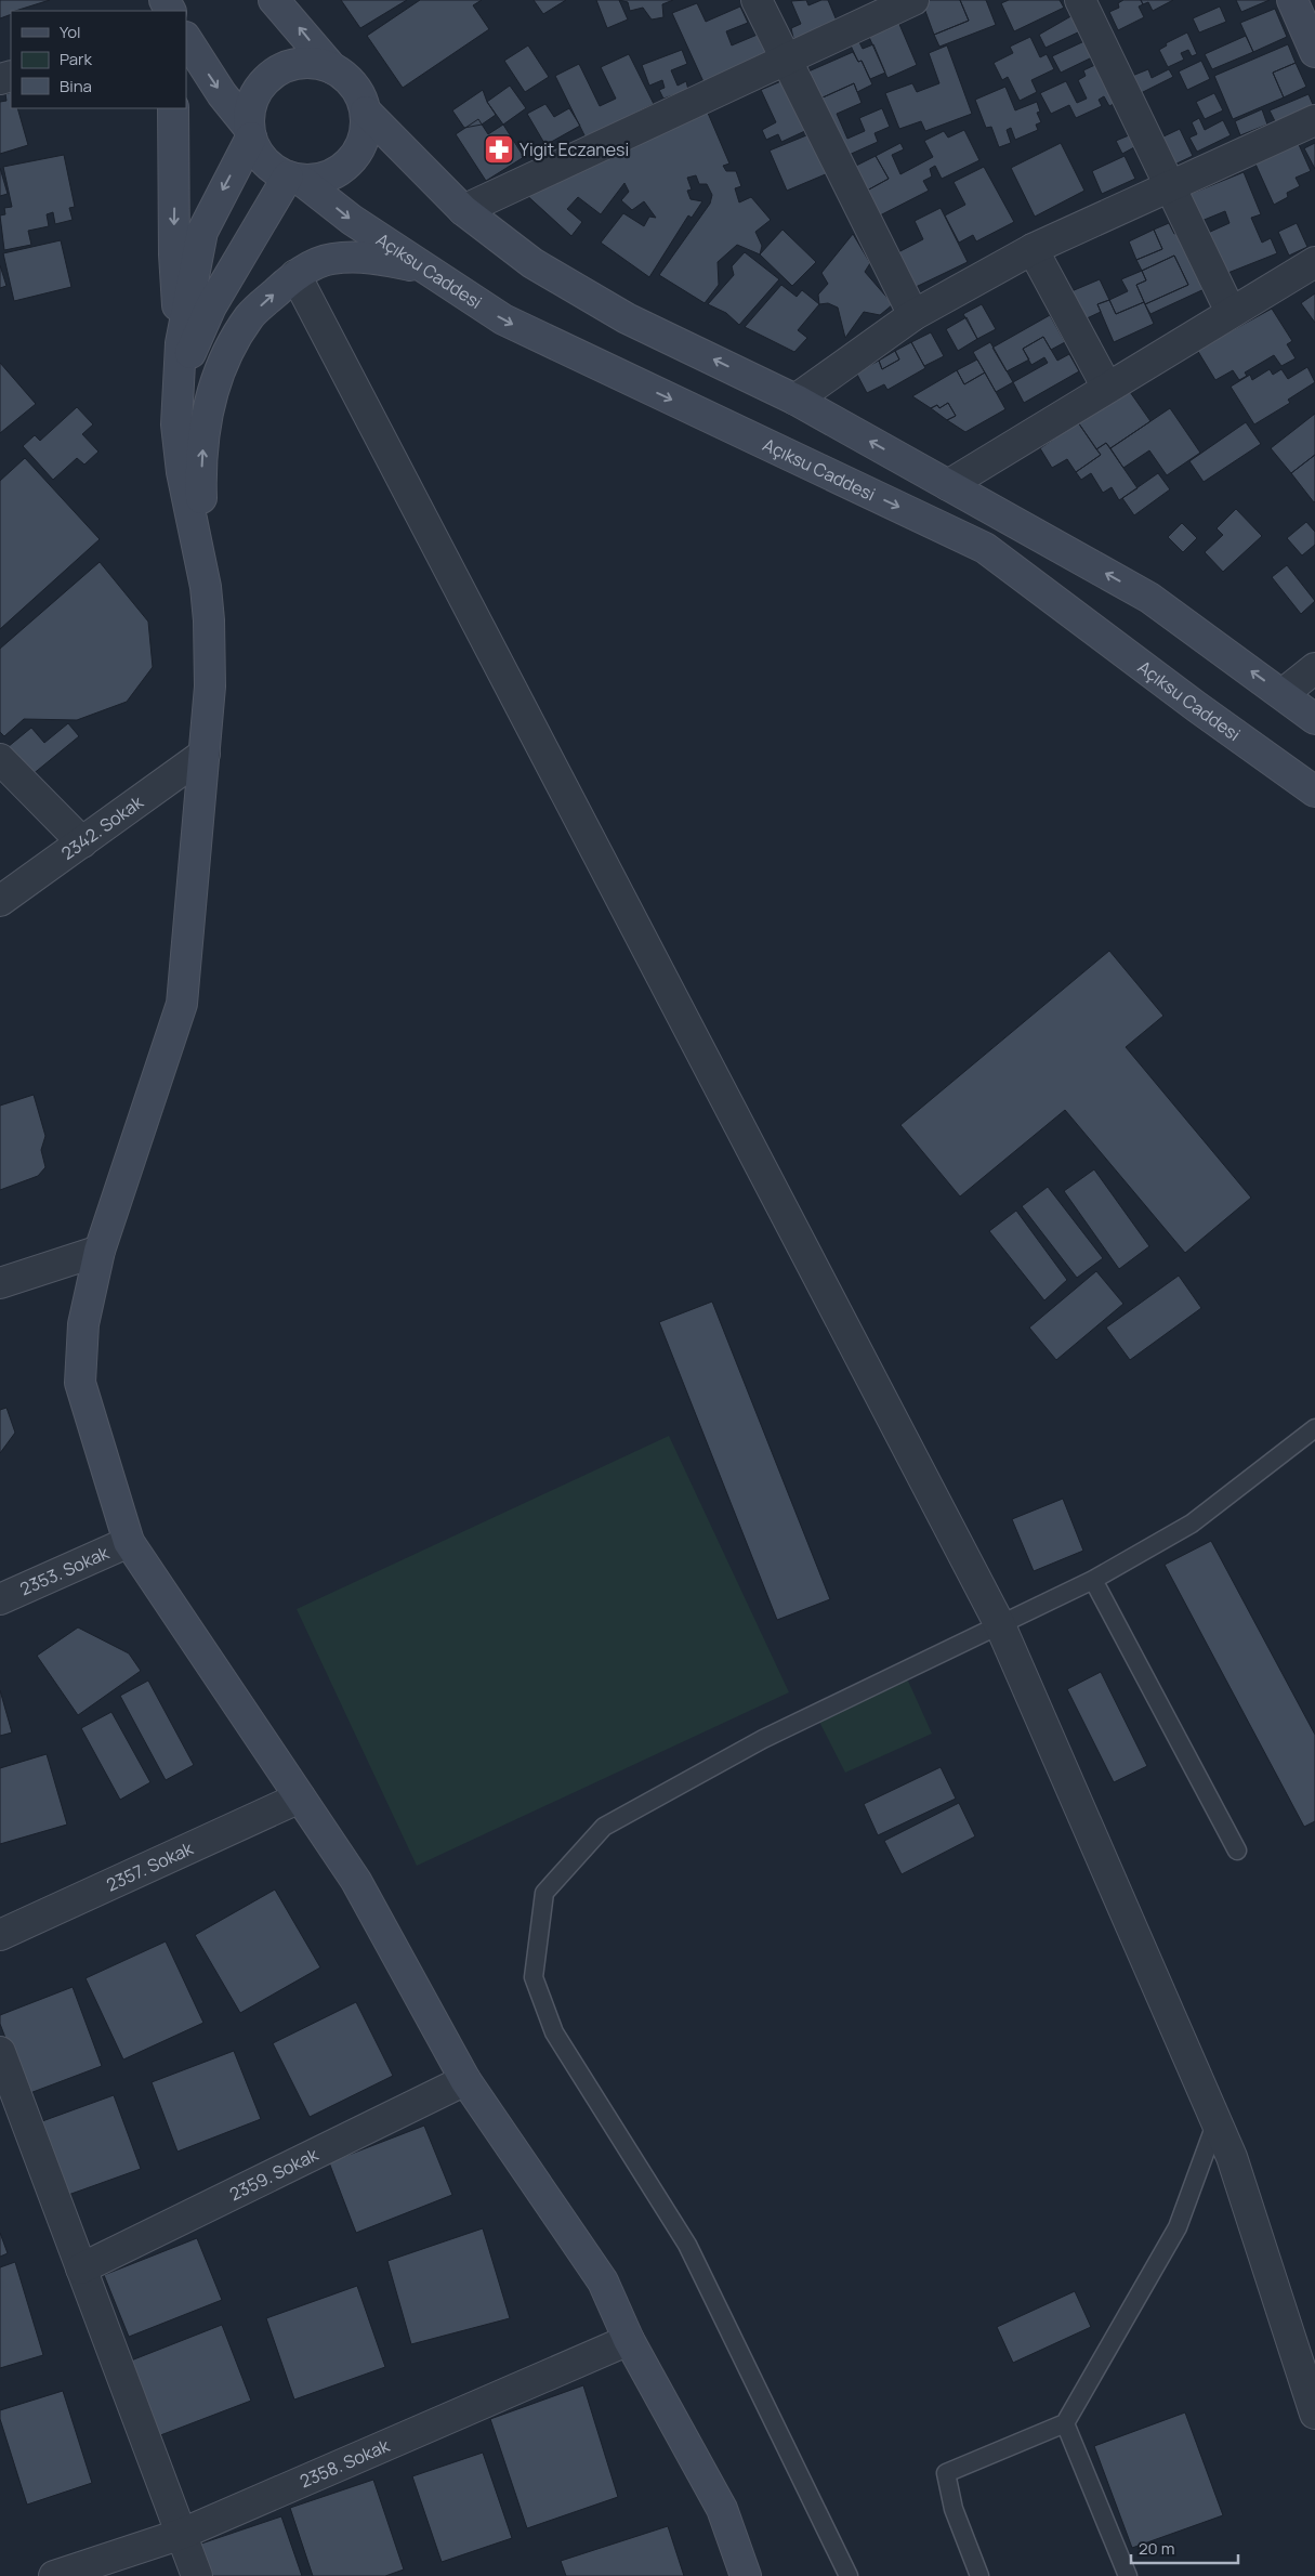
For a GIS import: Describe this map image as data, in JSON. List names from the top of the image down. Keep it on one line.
{"streets":{"street":["Açıksu Caddesi","2342. Sokak","2353. Sokak","2357. Sokak","2359. Sokak","2358. Sokak"]},"places":{"pharmacy":["Yigit Eczanesi"]},"legend":["Yol","Park","Bina"],"scale_bar":"20 m"}
